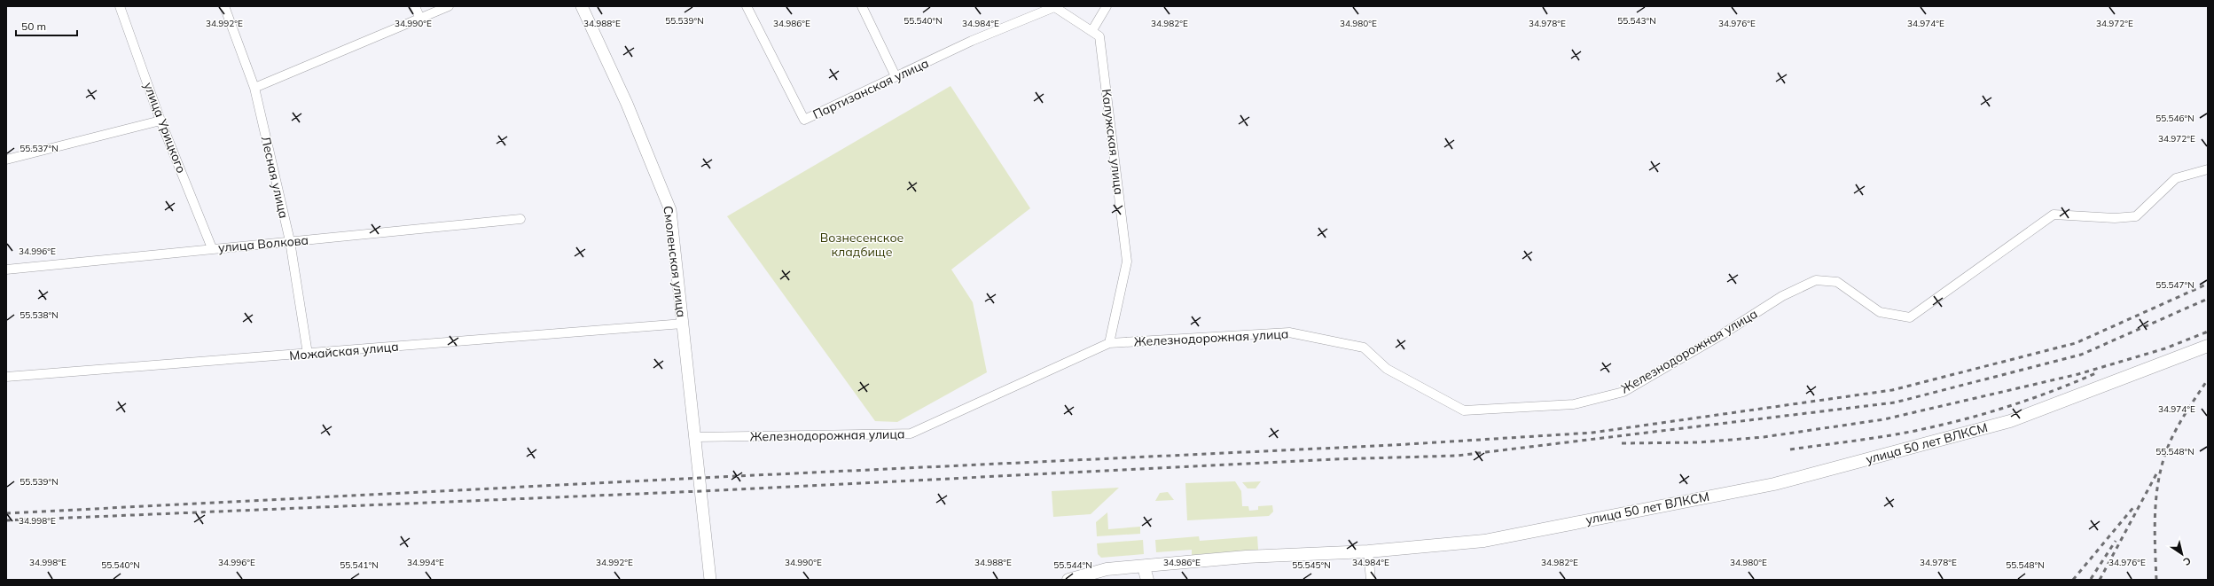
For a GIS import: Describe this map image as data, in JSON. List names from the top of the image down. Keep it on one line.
{"streets":{"main road":["улица 50 лет ВЛКСМ"],"street":["Партизанская улица","улица Урицкого","Калужская улица","Лесная улица","улица Волкова","Смоленская улица","Железнодорожная улица","Можайская улица"]},"crossings":[["Партизанская улица","Калужская улица"],["улица Урицкого","улица Волкова"],["Калужская улица","Железнодорожная улица"],["Лесная улица","улица Волкова"],["Лесная улица","Можайская улица"],["Смоленская улица","Железнодорожная улица"],["Смоленская улица","Можайская улица"]],"parks":["Вознесенское кладбище"],"scale_bar":"50 m","north":"bottom right","coordinates":["55.539°N","55.540°N","55.543°N","34.992°E","34.990°E","34.988°E","34.986°E","34.984°E","34.982°E","34.980°E","34.976°E","34.978°E","34.974°E","34.972°E","55.546°N","55.537°N","34.996°E","55.547°N","55.538°N","55.548°N","34.998°E","34.994°E","55.541°N","55.544°N","55.545°N"]}
